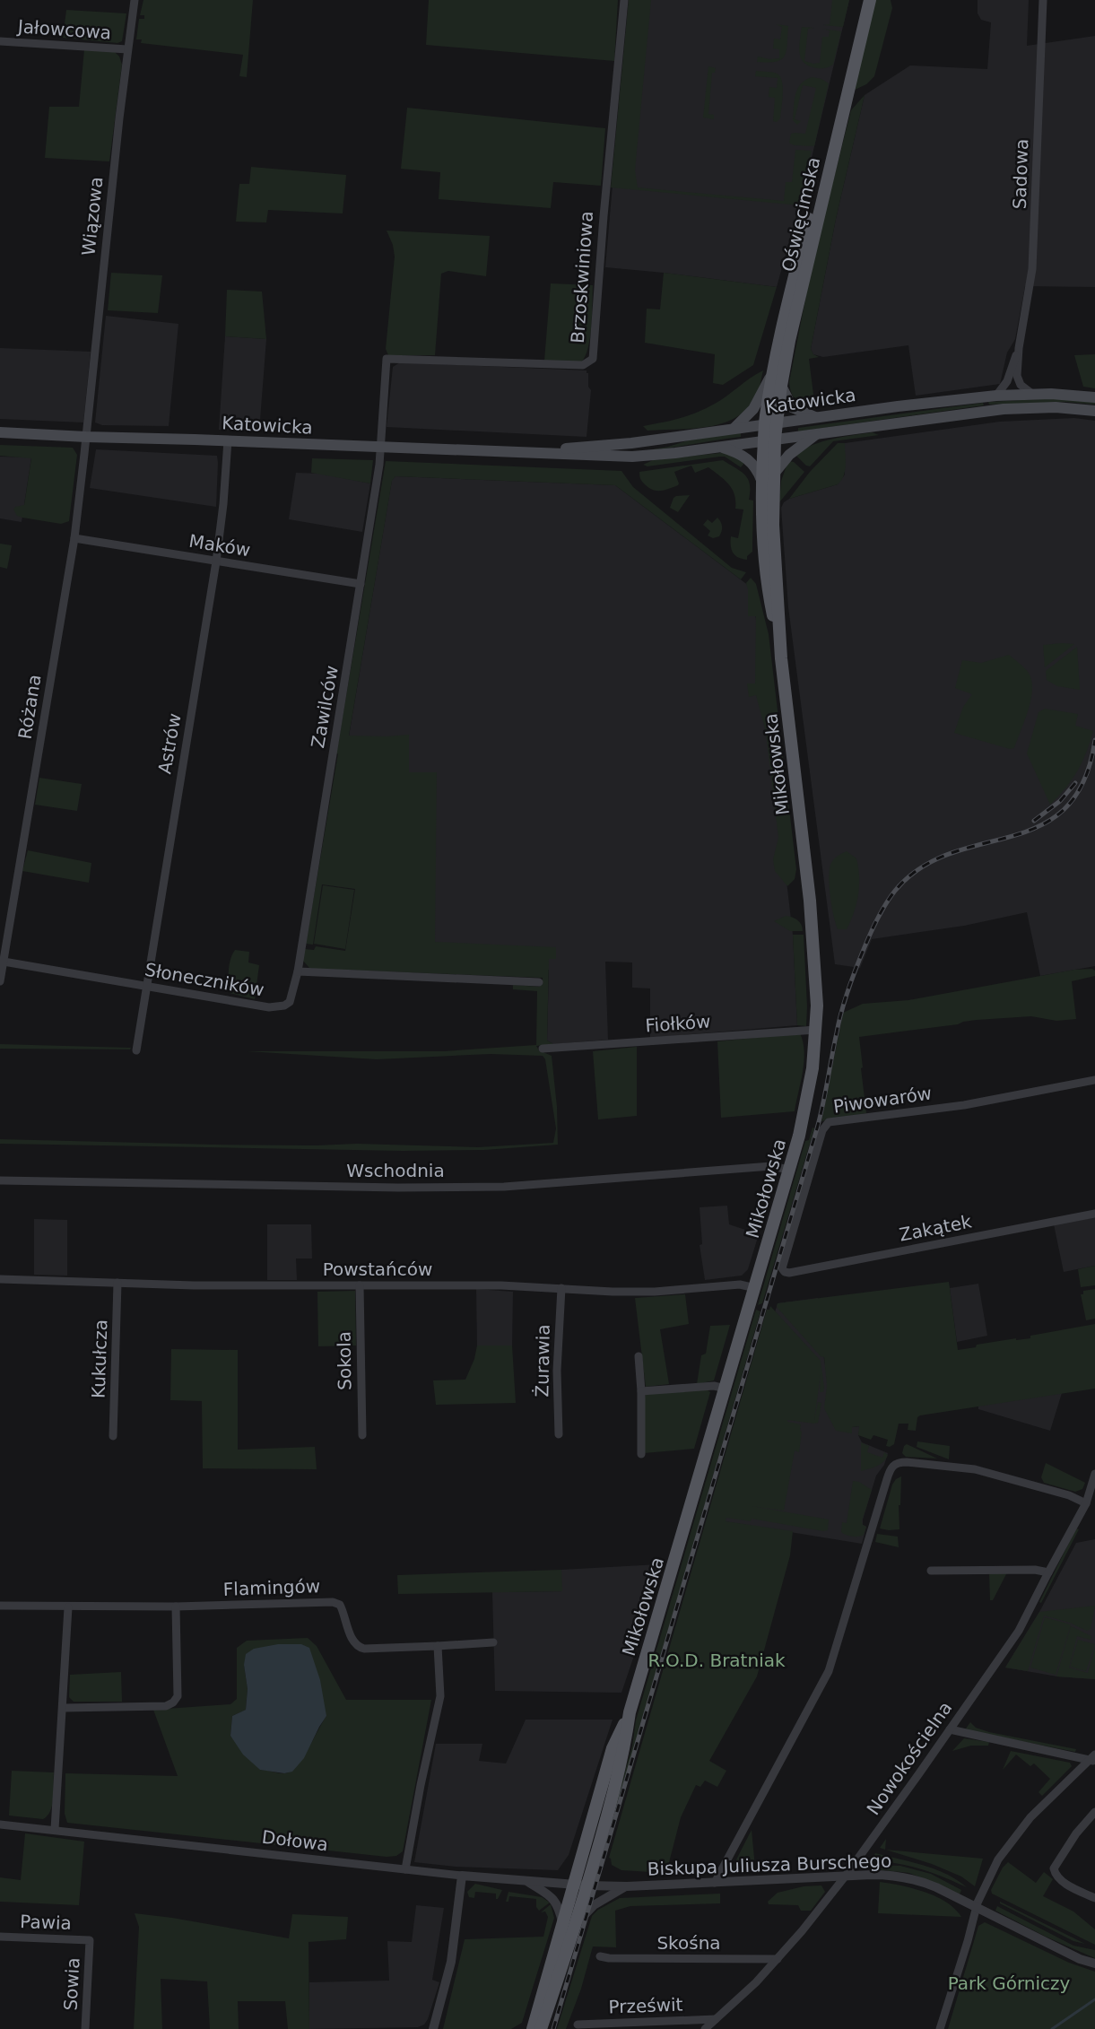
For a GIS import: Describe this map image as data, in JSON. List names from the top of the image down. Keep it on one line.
{"streets":{"main road":["Oświęcimska","Katowicka","Mikołowska"],"street":["Jałowcowa","Sadowa","Wiązowa","Brzoskwiniowa","Maków","Różana","Zawilców","Astrów","Słoneczników","Fiołków","Piwowarów","Wschodnia","Zakątek","Powstańców","Kukułcza","Sokola","Żurawia","Flamingów","Nowokościelna","Dołowa","Biskupa Juliusza Burschego","Pawia","Skośna","Sowia","Prześwit"]},"crossings":[["Jałowcowa","Wiązowa"],["Sadowa","Katowicka"],["Oświęcimska","Katowicka"],["Oświęcimska","Mikołowska"],["Wiązowa","Katowicka"],["Wiązowa","Różana"],["Brzoskwiniowa","Katowicka"],["Brzoskwiniowa","Zawilców"],["Katowicka","Różana"],["Katowicka","Zawilców"],["Katowicka","Astrów"],["Katowicka","Mikołowska"],["Maków","Różana"],["Maków","Zawilców"],["Maków","Astrów"],["Różana","Słoneczników"],["Zawilców","Słoneczników"],["Astrów","Słoneczników"],["Mikołowska","Fiołków"],["Mikołowska","Wschodnia"],["Mikołowska","Powstańców"],["Mikołowska","Dołowa"],["Mikołowska","Biskupa Juliusza Burschego"],["Piwowarów","Zakątek"],["Powstańców","Kukułcza"],["Powstańców","Sokola"],["Powstańców","Żurawia"],["Nowokościelna","Biskupa Juliusza Burschego"],["Nowokościelna","Skośna"],["Nowokościelna","Prześwit"],["Dołowa","Biskupa Juliusza Burschego"],["Pawia","Sowia"]],"parks":["R.O.D. Bratniak","Park Górniczy"]}
